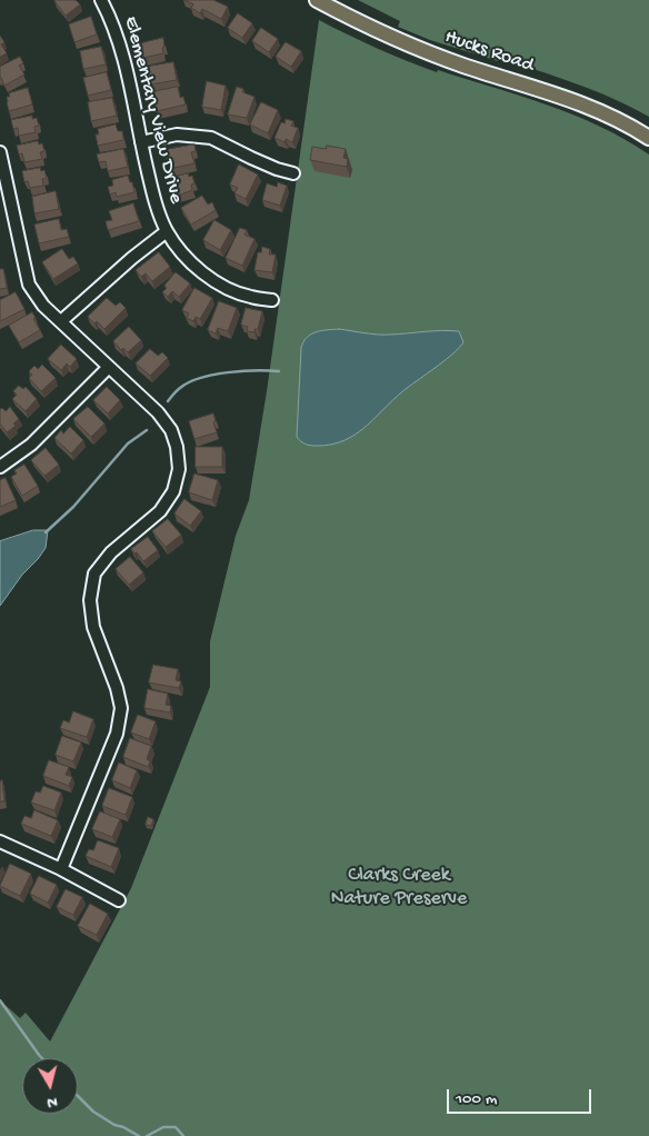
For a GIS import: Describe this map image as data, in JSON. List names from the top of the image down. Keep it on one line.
{"streets":{"main road":["Hucks Road"],"street":["Elementary View Drive"]},"parks":["Clarks Creek Nature Preserve"],"scale_bar":"100 m","north":"bottom"}
